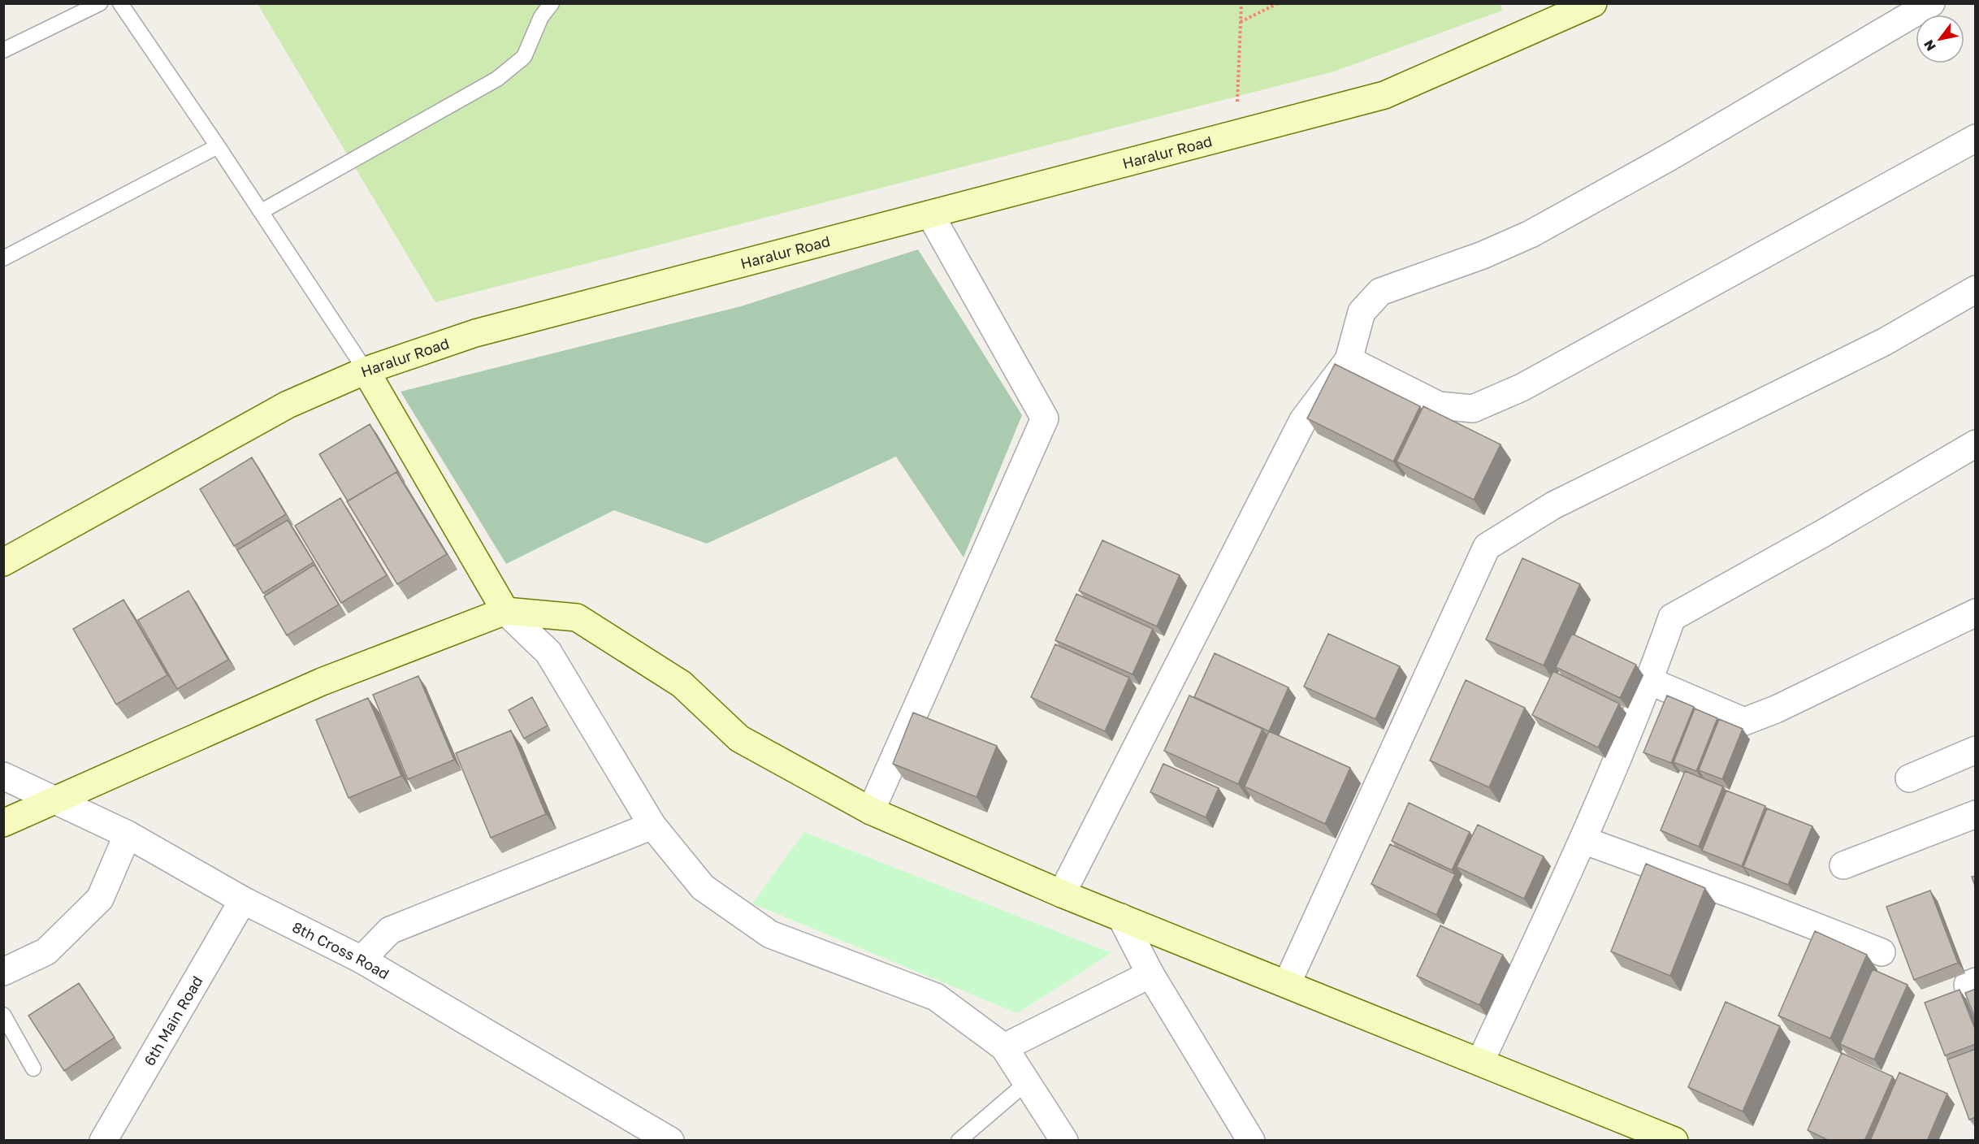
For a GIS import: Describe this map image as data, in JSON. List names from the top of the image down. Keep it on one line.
{"streets":{"street":["Haralur Road","8th Cross Road","6th Main Road"]},"crossings":[["8th Cross Road","6th Main Road"]],"north":"bottom left"}
